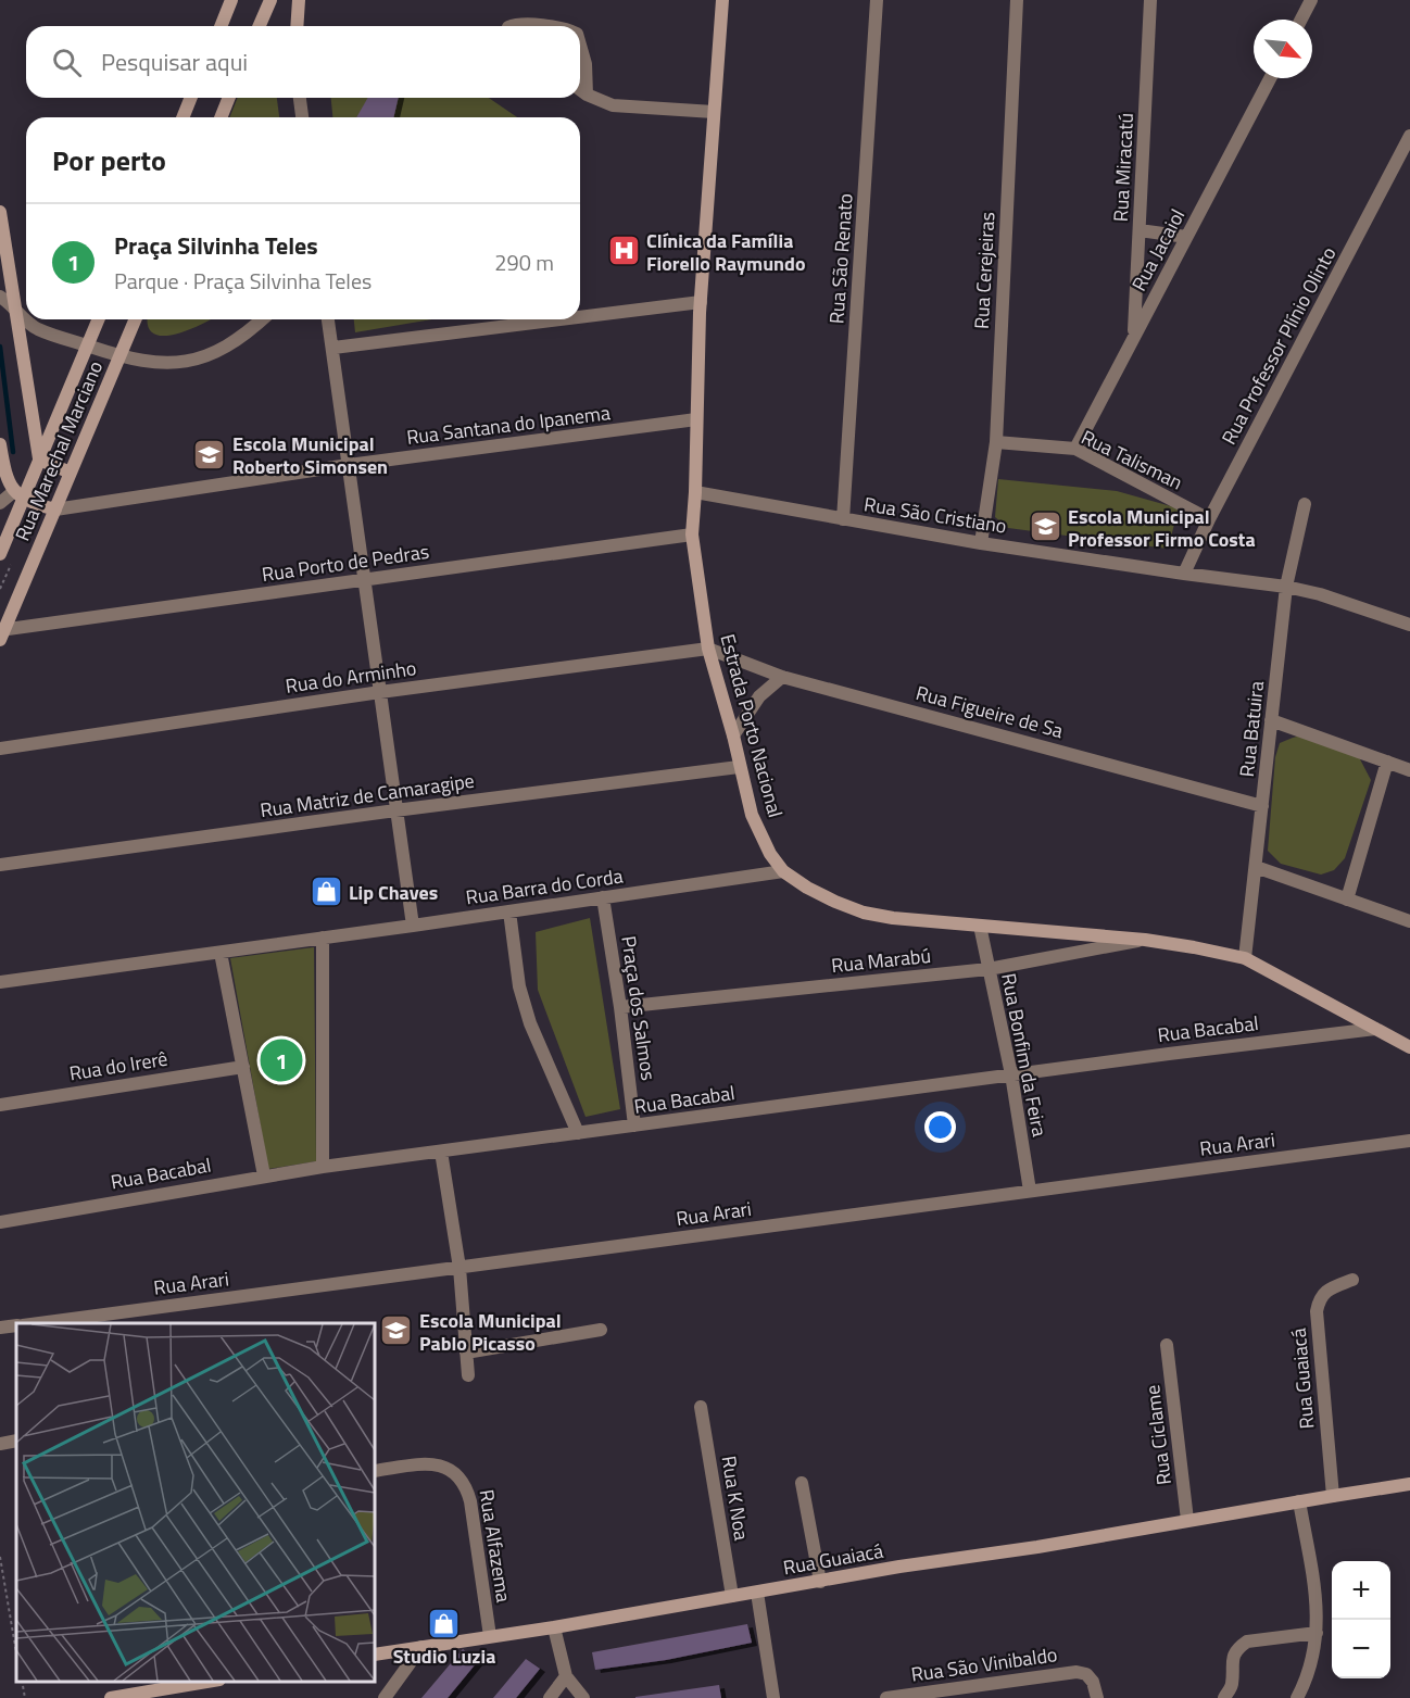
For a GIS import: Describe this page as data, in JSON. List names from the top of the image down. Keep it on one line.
{"streets":{"street":["Rua Miracatú","Rua Jacaiol","Rua São Renato","Rua Cerejeiras","Rua Professor Plínio Olinto","Rua Santana do Ipanema","Rua Marechal Marciano","Rua Talisman","Rua São Cristiano","Rua Porto de Pedras","Rua do Arminho","Rua Figueire de Sa","Estrada Porto Nacional","Rua Batuira","Rua Matriz de Camaragipe","Rua Barra do Corda","Rua Marabú","Praça dos Salmos","Rua Bacabal","Rua Bonfim da Feira","Rua do Irerê","Rua Arari","Rua Guaiacá","Rua Ciclame","Rua K Noa","Rua Alfazema","Rua São Vinibaldo"]},"crossings":[["Rua Miracatú","Rua Jacaiol"],["Rua Jacaiol","Rua Talisman"],["Rua São Renato","Rua São Cristiano"],["Rua Cerejeiras","Rua Talisman"],["Rua Cerejeiras","Rua São Cristiano"],["Rua Professor Plínio Olinto","Rua Talisman"],["Rua Professor Plínio Olinto","Rua São Cristiano"],["Rua Santana do Ipanema","Rua Marechal Marciano"],["Rua Santana do Ipanema","Estrada Porto Nacional"],["Rua Marechal Marciano","Rua Porto de Pedras"],["Rua São Cristiano","Estrada Porto Nacional"],["Rua São Cristiano","Rua Batuira"],["Rua Porto de Pedras","Estrada Porto Nacional"],["Rua do Arminho","Rua Figueire de Sa"],["Rua do Arminho","Estrada Porto Nacional"],["Rua Figueire de Sa","Estrada Porto Nacional"],["Rua Figueire de Sa","Rua Batuira"],["Estrada Porto Nacional","Rua Batuira"],["Estrada Porto Nacional","Rua Matriz de Camaragipe"],["Estrada Porto Nacional","Rua Barra do Corda"],["Estrada Porto Nacional","Rua Marabú"],["Estrada Porto Nacional","Rua Bacabal"],["Estrada Porto Nacional","Rua Bonfim da Feira"],["Rua Barra do Corda","Praça dos Salmos"],["Rua Marabú","Praça dos Salmos"],["Rua Marabú","Rua Bonfim da Feira"],["Praça dos Salmos","Rua Bacabal"],["Rua Bacabal","Rua Bonfim da Feira"],["Rua Bonfim da Feira","Rua Arari"],["Rua Guaiacá","Rua Ciclame"],["Rua Guaiacá","Rua K Noa"],["Rua Guaiacá","Rua Alfazema"]],"places":{"hospital":["Clínica da Família Fiorello Raymundo"],"school or university":["Escola Municipal Roberto Simonsen","Escola Municipal Professor Firmo Costa","Escola Municipal Pablo Picasso"],"shop":["Lip Chaves","Studio Luzia"]},"north":"bottom right","page":{"search":"Pesquisar aqui","heading":"Por perto","list":[{"mark":"1","name":"Praça Silvinha Teles","note":"Parque · Praça Silvinha Teles","value":"290 m"}],"pins":"1","map_buttons":["+","−"]}}
